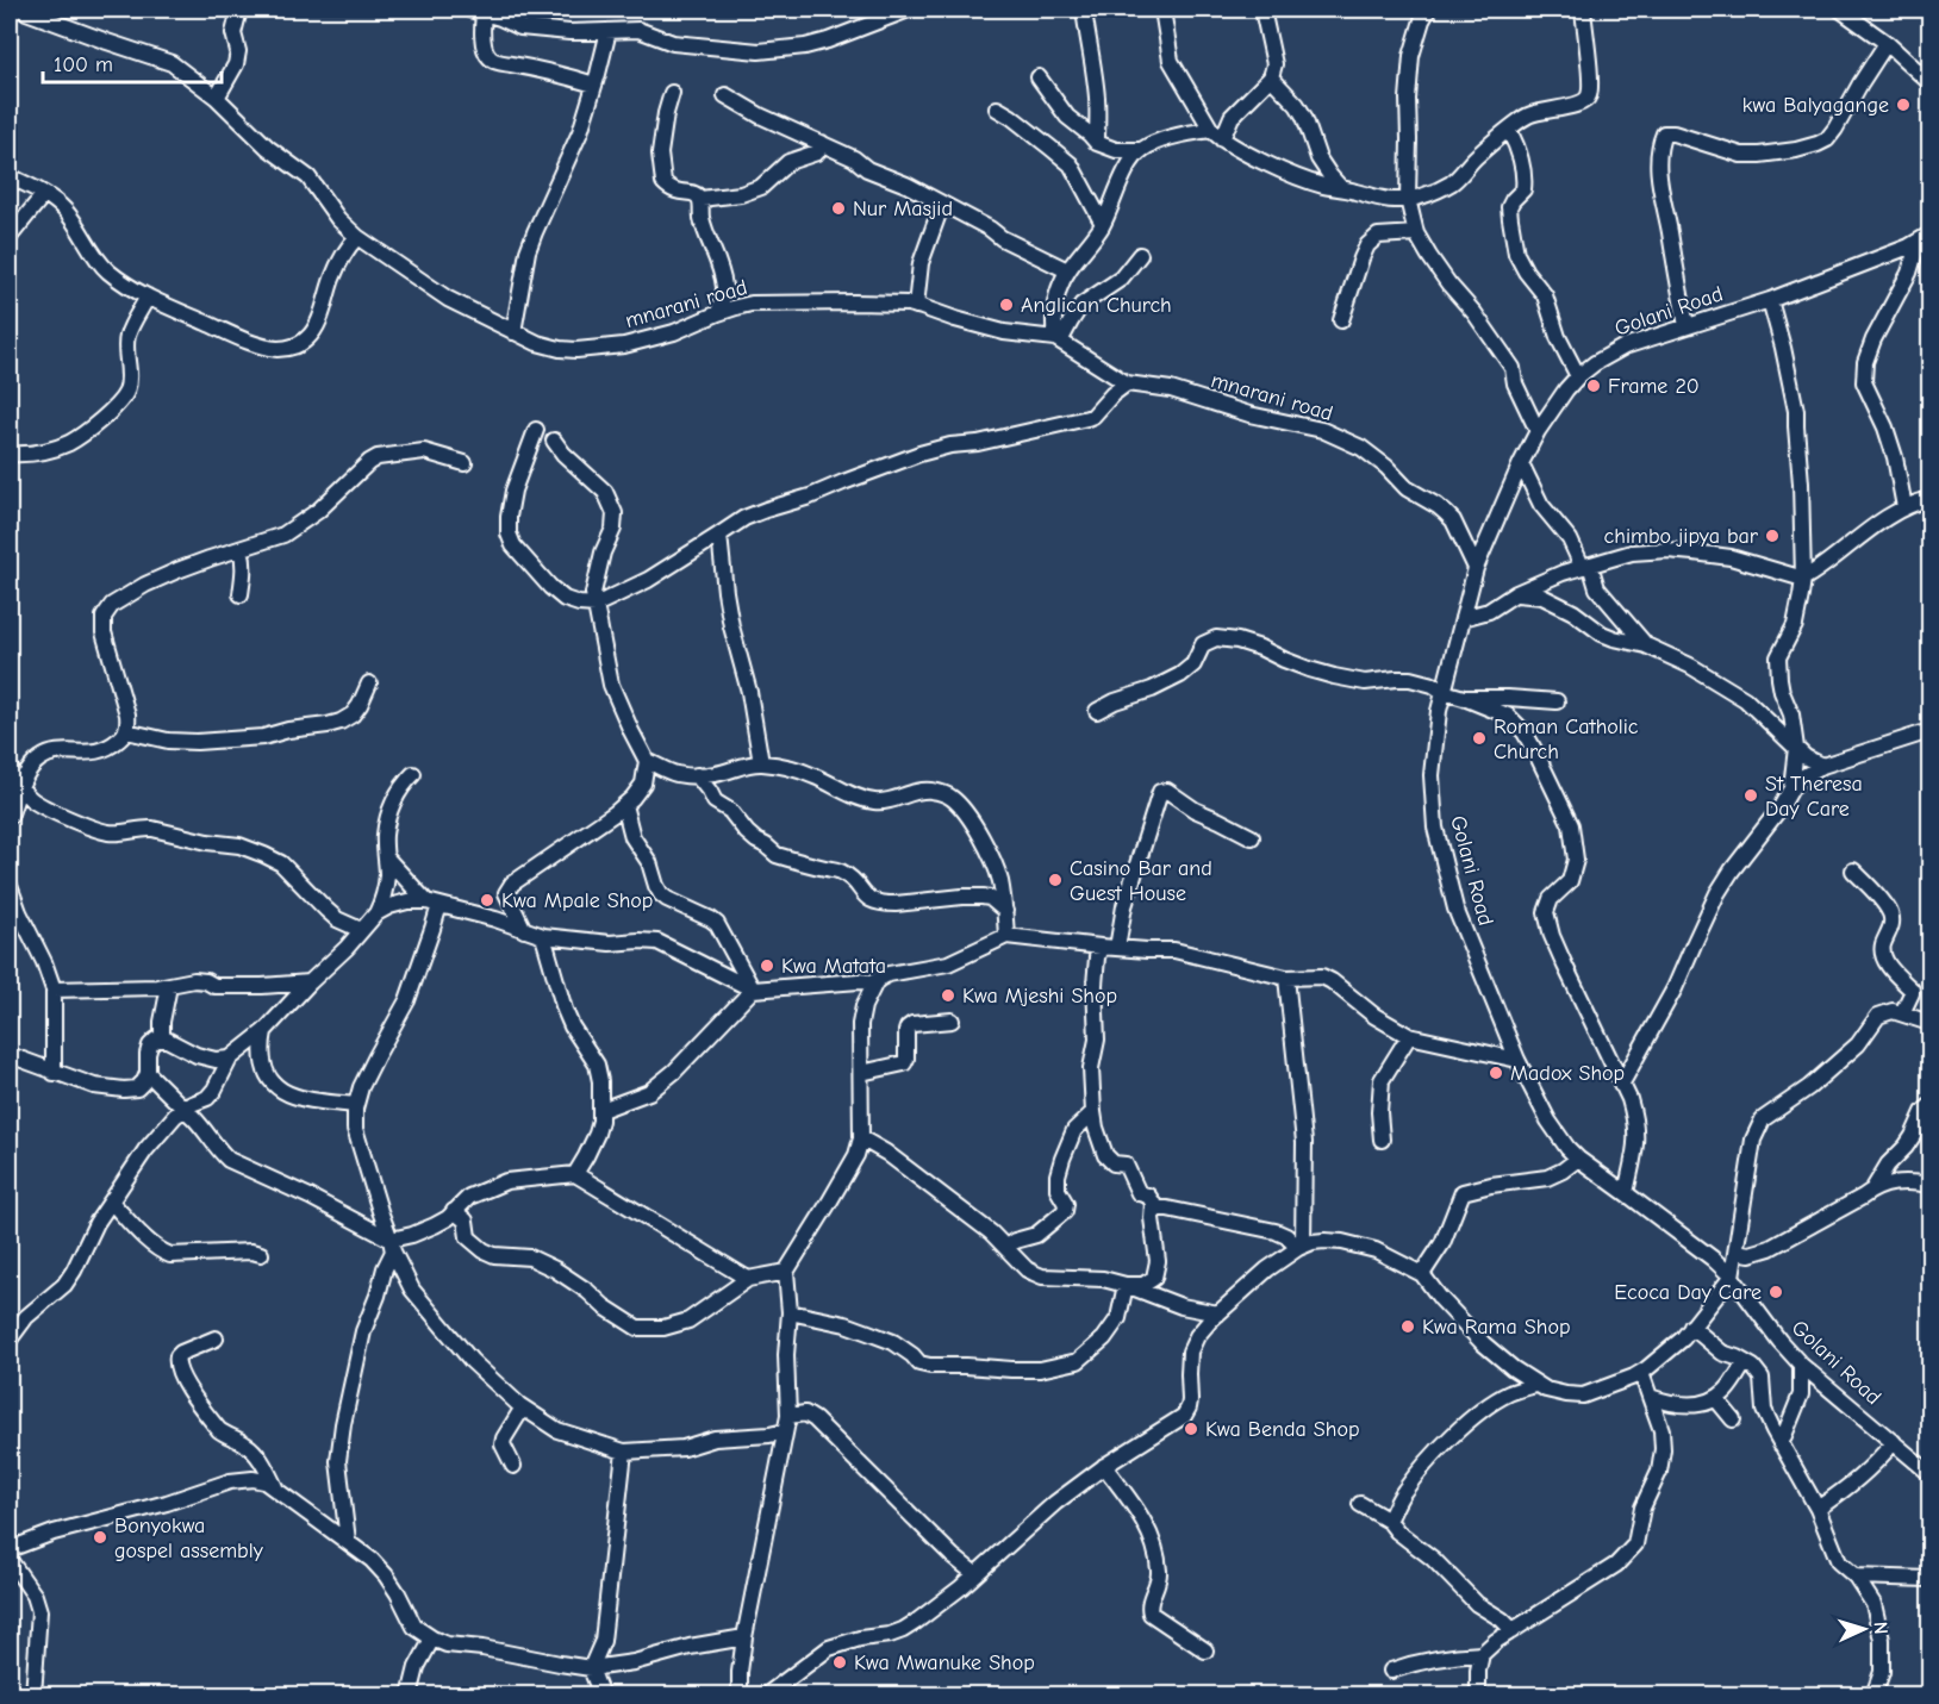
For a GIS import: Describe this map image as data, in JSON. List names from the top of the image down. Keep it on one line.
{"streets":{"street":["mnarani road","Golani Road"]},"crossings":[["mnarani road","Golani Road"]],"places":["kwa Balyagange","Nur Masjid","Anglican Church","Frame 20","chimbo jipya bar","Roman Catholic Church","St Theresa Day Care","Casino Bar and Guest House","Kwa Mpale Shop","Kwa Matata","Kwa Mjeshi Shop","Madox Shop","Ecoca Day Care","Kwa Rama Shop","Kwa Benda Shop","Bonyokwa gospel assembly","Kwa Mwanuke Shop"],"scale_bar":"100 m","north":"right"}
